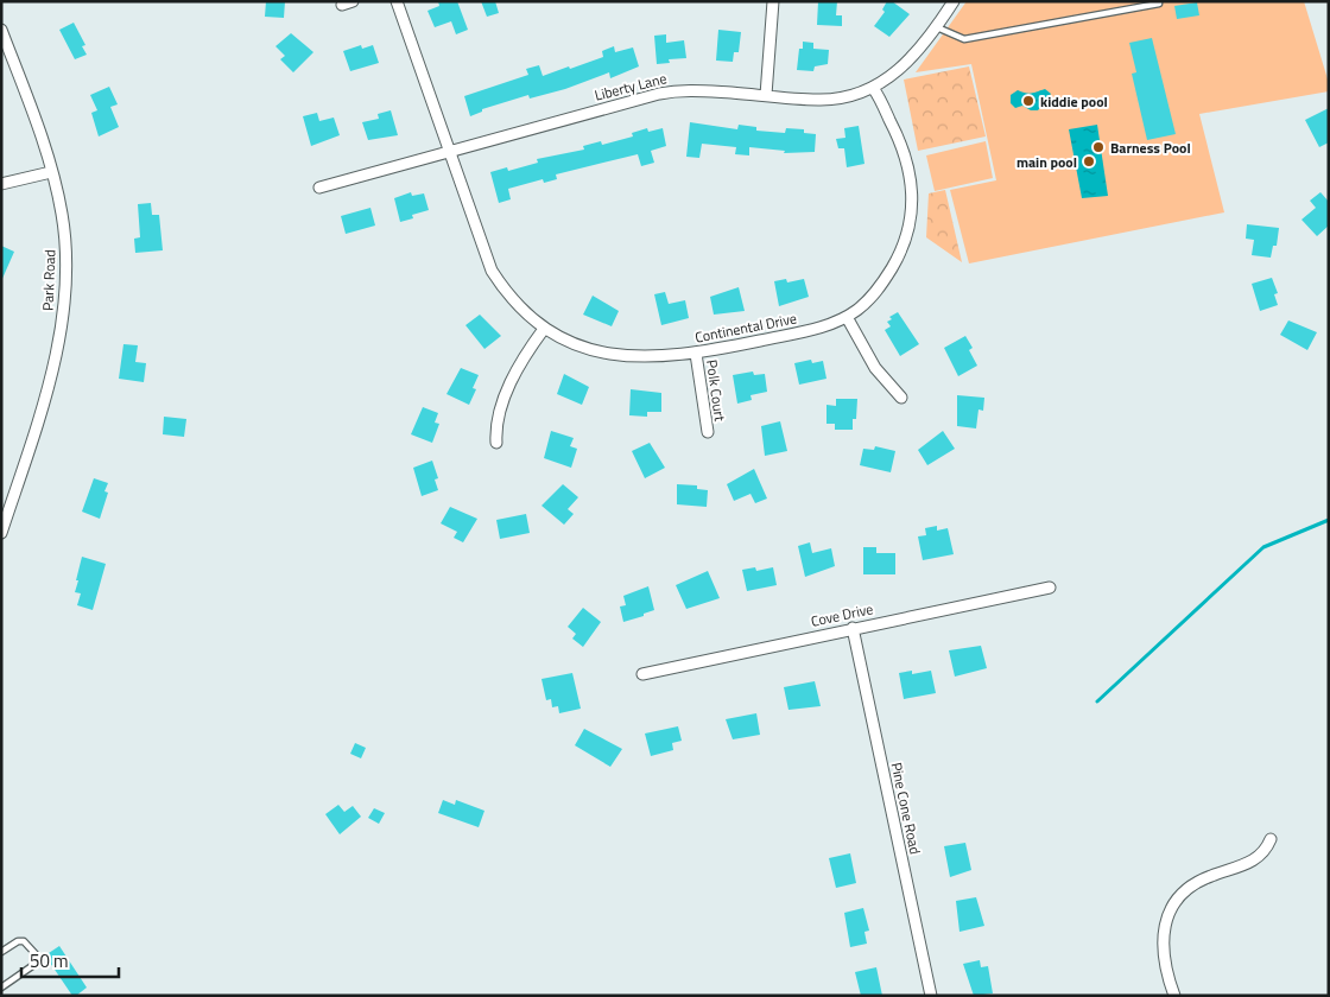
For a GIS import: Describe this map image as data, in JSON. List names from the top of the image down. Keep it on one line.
{"streets":{"street":["Liberty Lane","Park Road","Continental Drive","Polk Court","Cove Drive","Pine Cone Road"]},"crossings":[["Liberty Lane","Continental Drive"],["Continental Drive","Polk Court"],["Cove Drive","Pine Cone Road"]],"places":["kiddie pool","Barness Pool","main pool"],"scale_bar":"50 m"}
